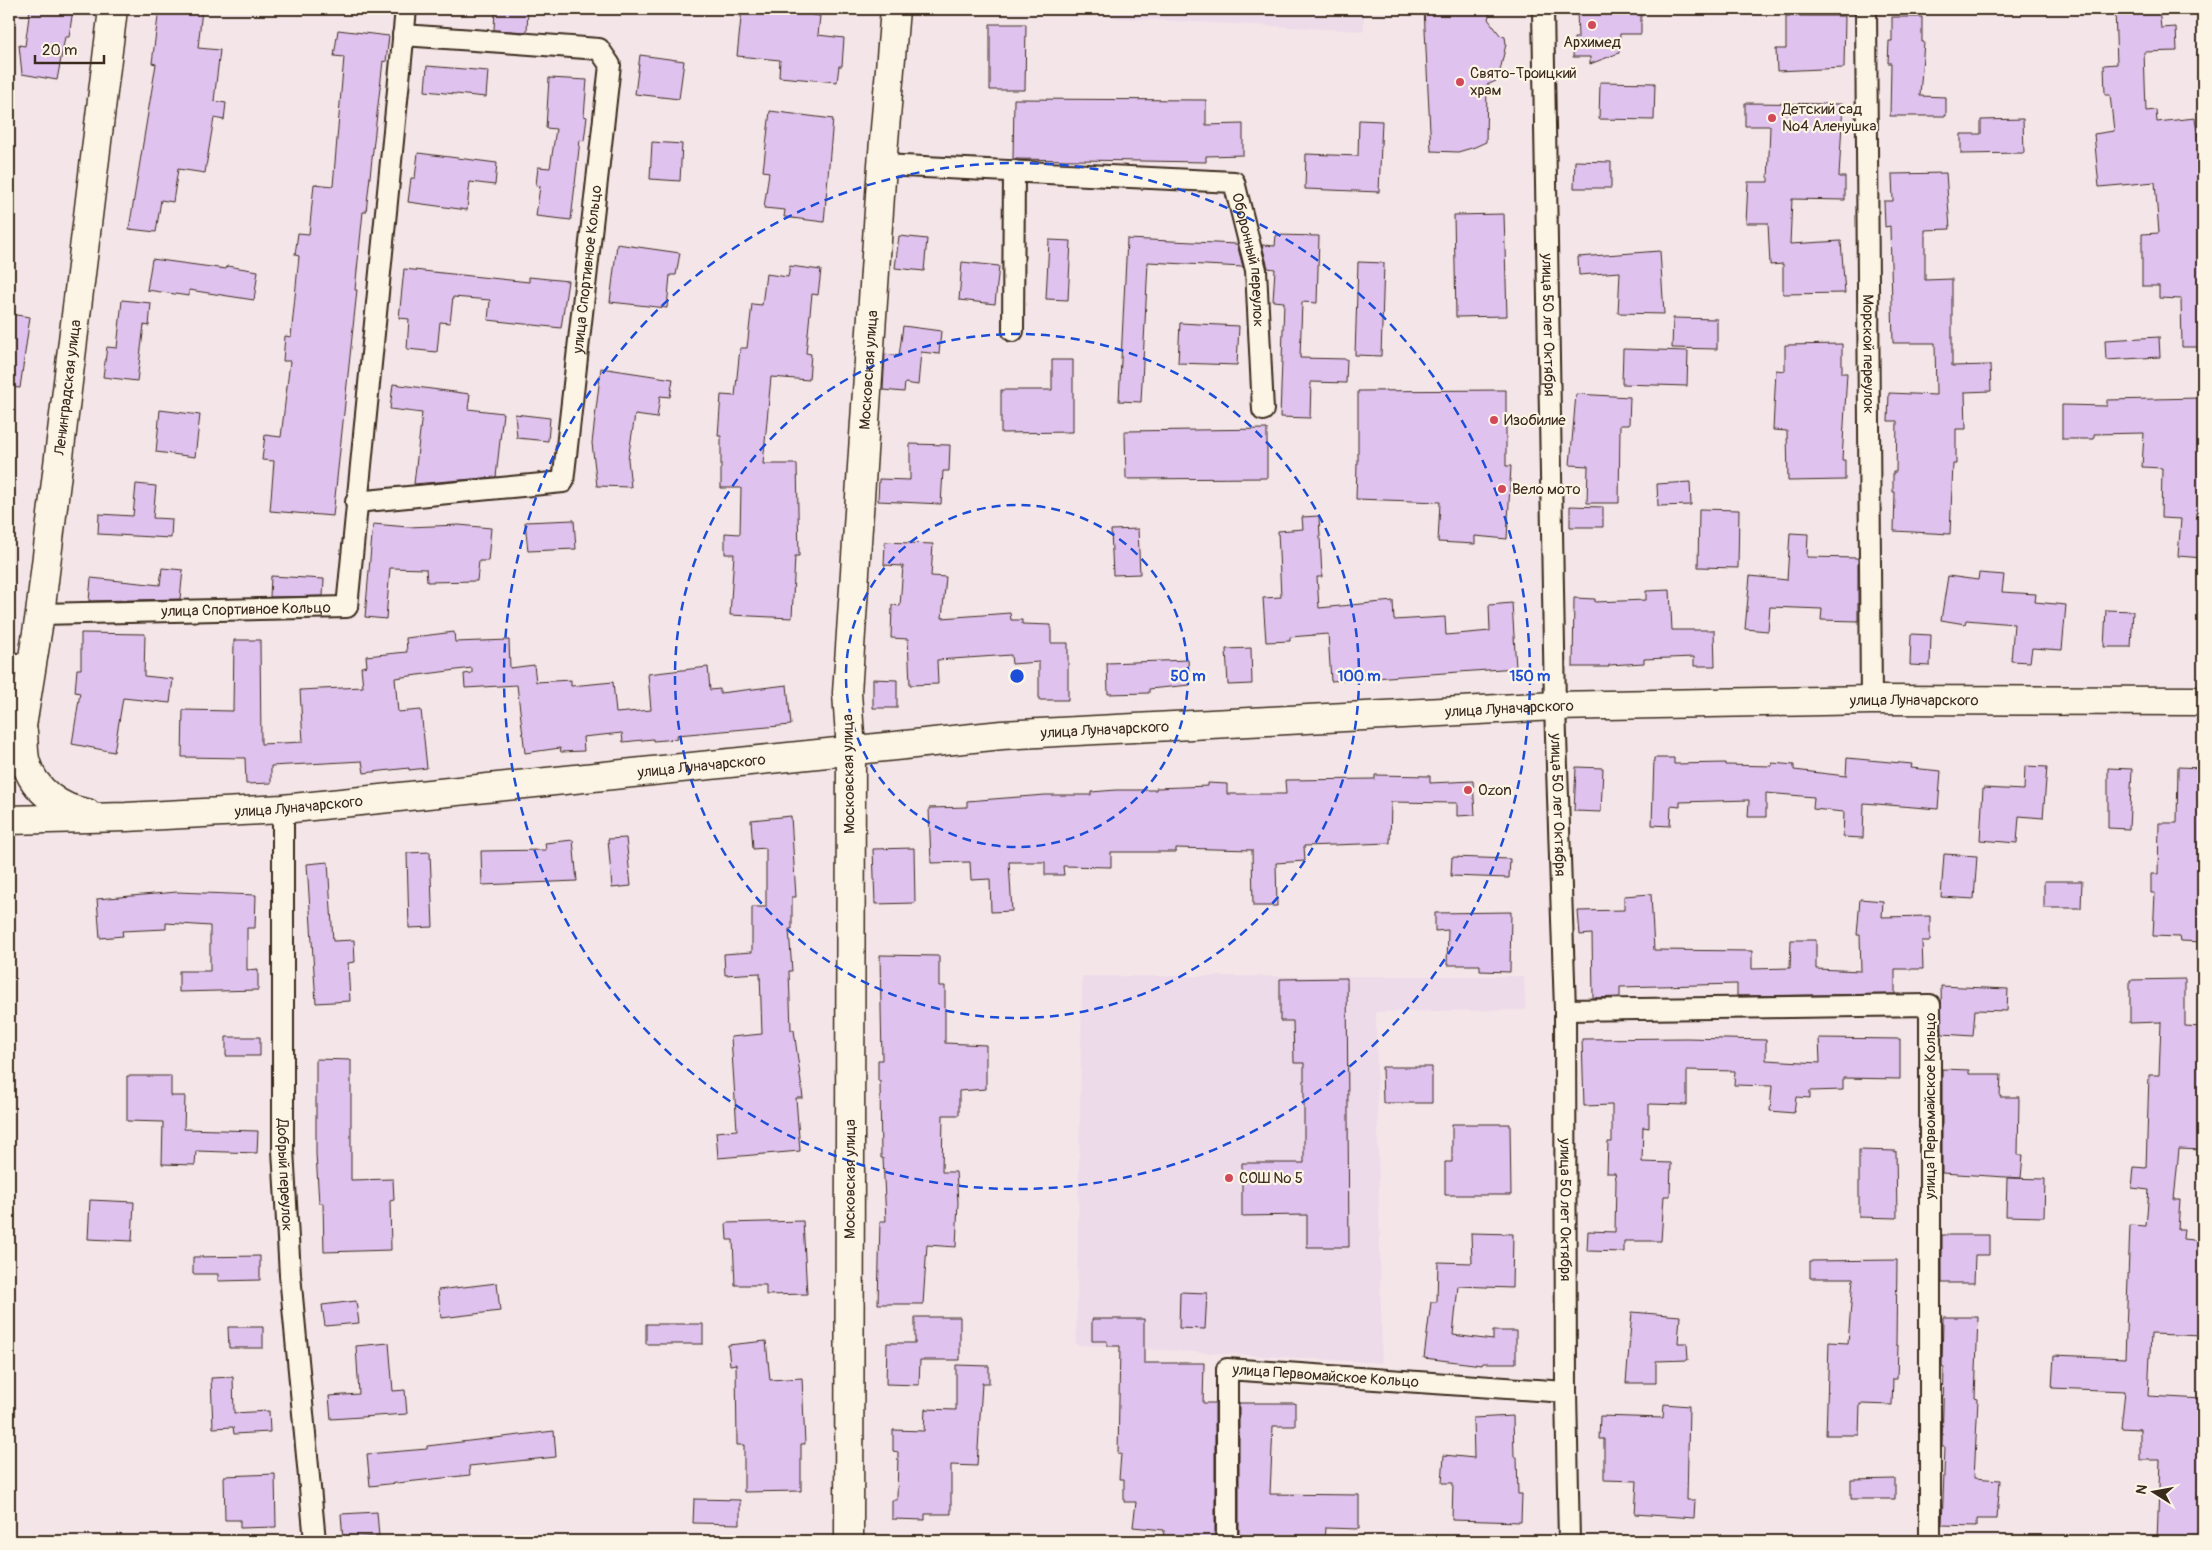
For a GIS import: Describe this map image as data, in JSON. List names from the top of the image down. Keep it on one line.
{"streets":{"street":["Оборонный переулок","улица Спортивное Кольцо","улица 50 лет Октября","Морской переулок","Московская улица","Ленинградская улица","улица Луначарского","улица Первомайское Кольцо","Добрый переулок"]},"crossings":[["Оборонный переулок","Московская улица"],["улица Спортивное Кольцо","Ленинградская улица"],["улица 50 лет Октября","улица Луначарского"],["улица 50 лет Октября","улица Первомайское Кольцо"],["Морской переулок","улица Луначарского"],["Московская улица","улица Луначарского"],["улица Луначарского","Добрый переулок"]],"places":["Архимед","Свято-Троицкий храм","Детский сад №4 Аленушка","Изобилие","Вело мото","Ozon","СОШ № 5"],"scale_bar":"20 m","north":"left","rings":["50 m","100 m","150 m"]}
